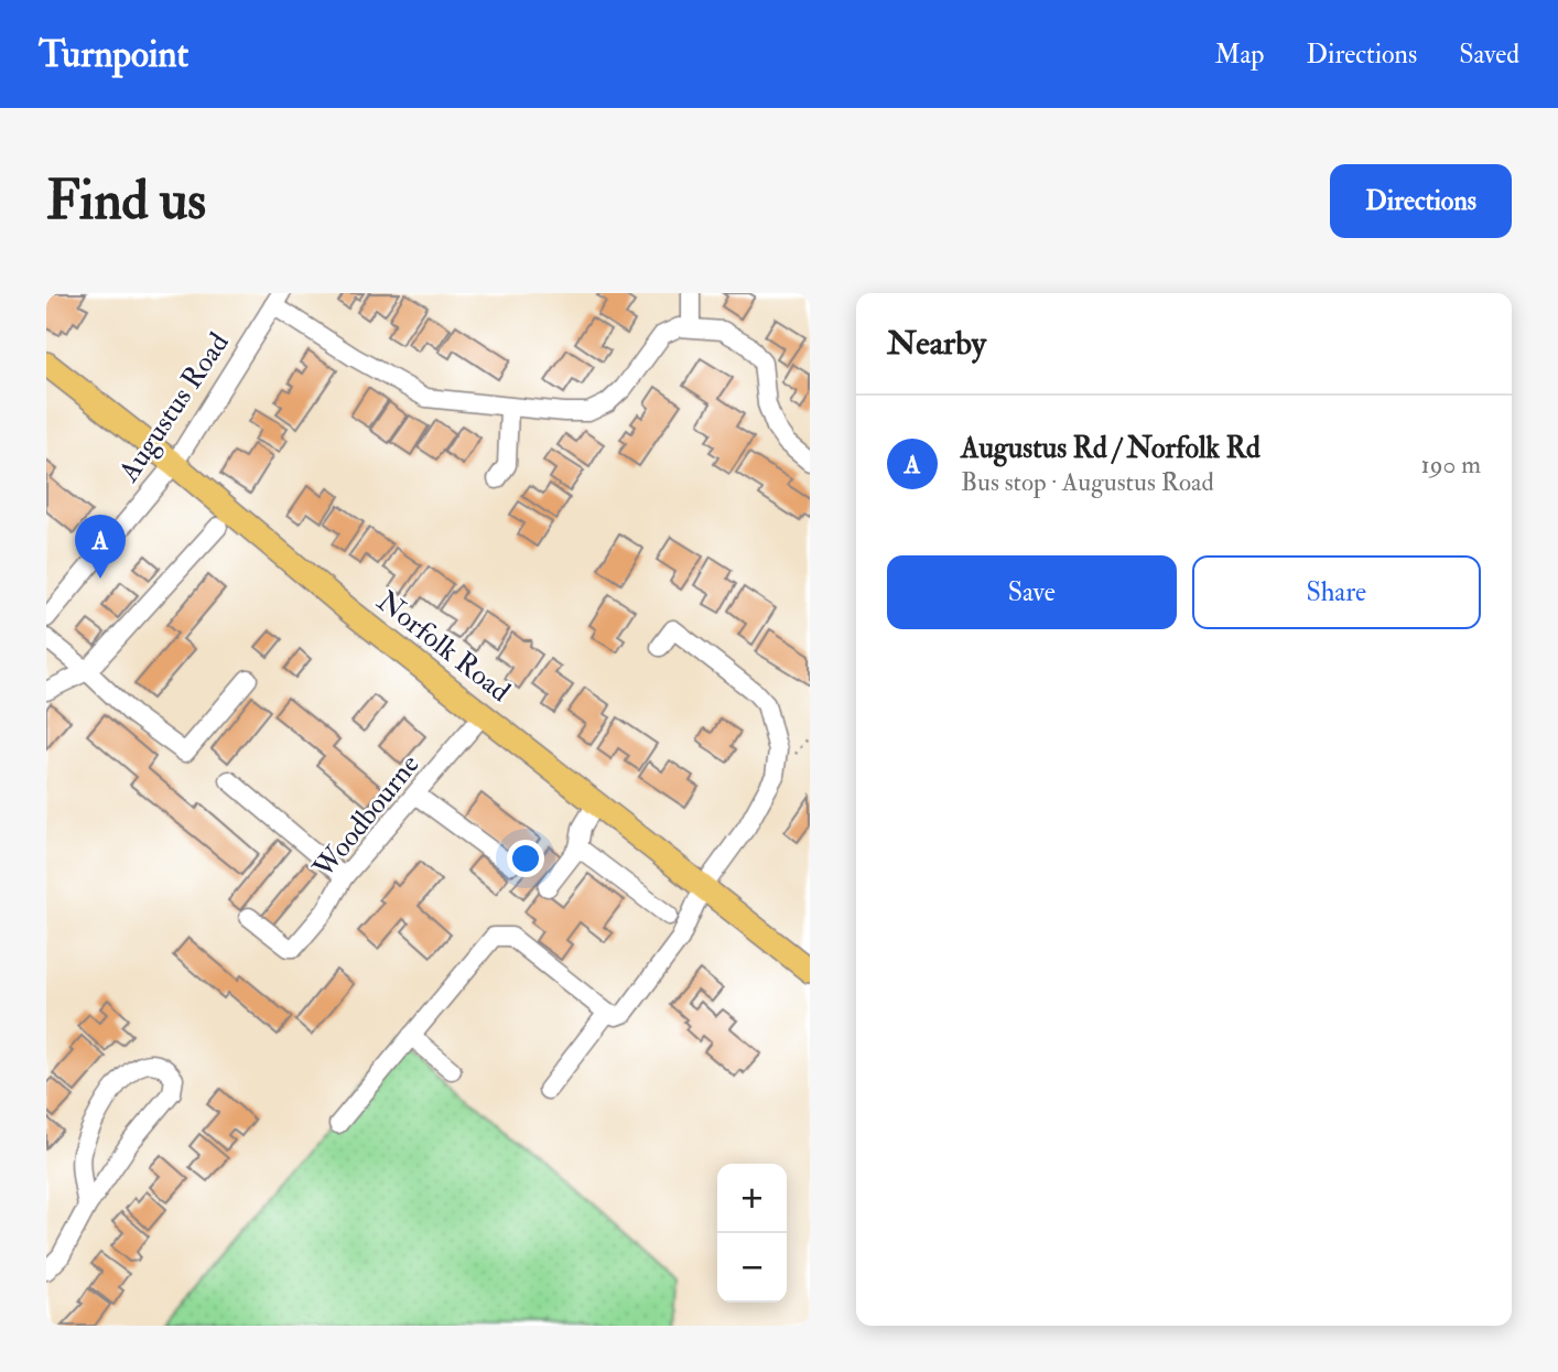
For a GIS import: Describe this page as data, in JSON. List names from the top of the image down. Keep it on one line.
{"streets":{"main road":["Norfolk Road"],"street":["Augustus Road","Woodbourne"]},"crossings":[["Augustus Road","Norfolk Road"],["Norfolk Road","Woodbourne"]],"page":{"header":"Turnpoint","nav":["Map","Directions","Saved"],"buttons":["Directions",["Save","Share"]],"title":"Find us","heading":"Nearby","list":[{"mark":"A","name":"Augustus Rd / Norfolk Rd","note":"Bus stop · Augustus Road","value":"190 m"}],"pins":"A","map_buttons":["+","−"]}}
